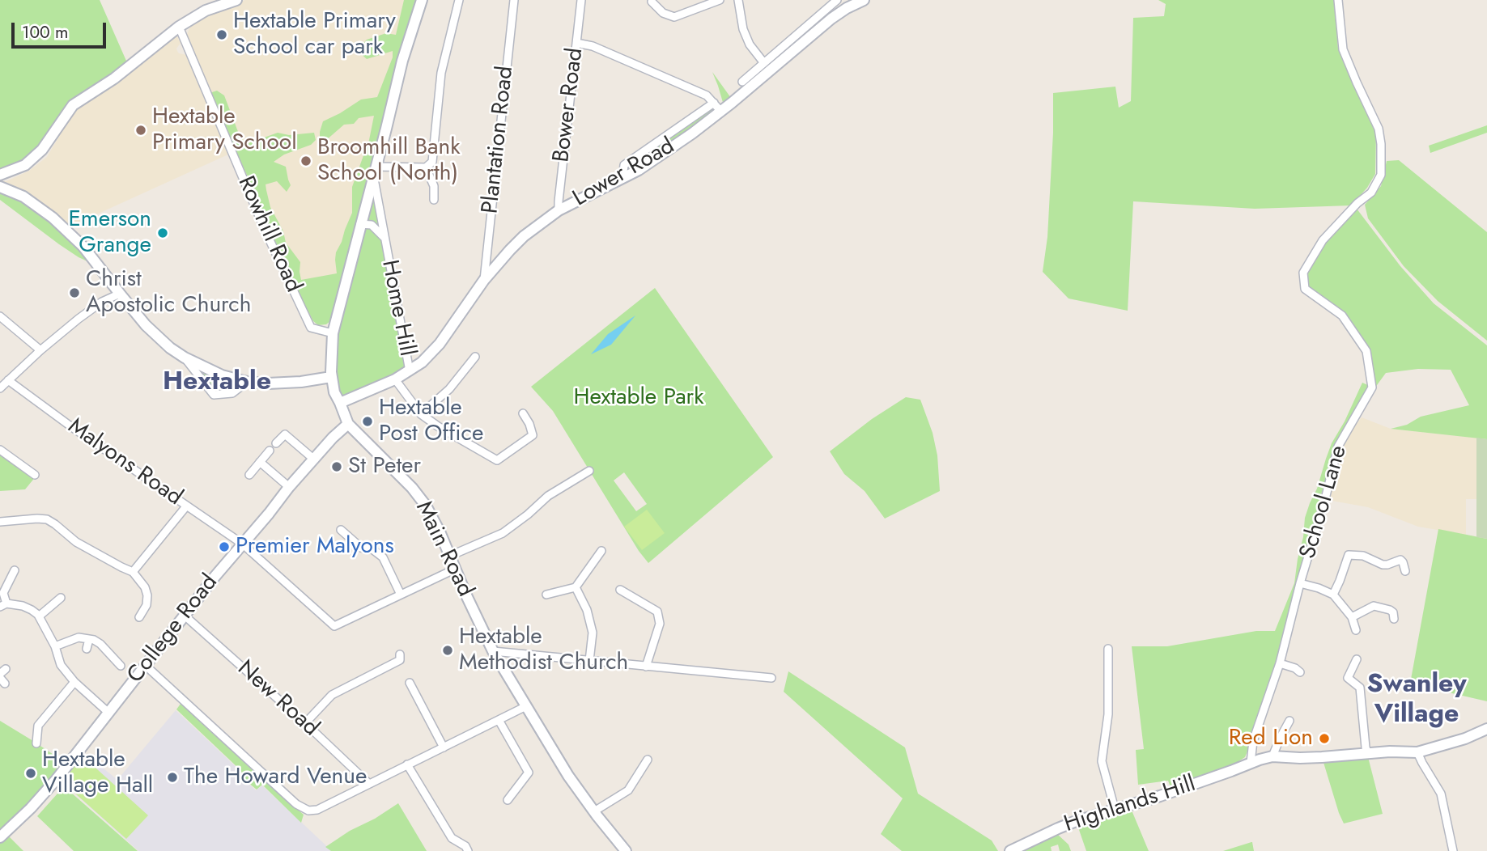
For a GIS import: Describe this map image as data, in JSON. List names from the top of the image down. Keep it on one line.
{"streets":{"street":["Bower Road","Plantation Road","Lower Road","Rowhill Road","Home Hill","Malyons Road","School Lane","Main Road","College Road","New Road","Highlands Hill"]},"crossings":[["Bower Road","Lower Road"],["Plantation Road","Lower Road"],["Lower Road","Home Hill"],["Home Hill","Main Road"],["Malyons Road","College Road"],["School Lane","Highlands Hill"],["Main Road","College Road"],["College Road","New Road"]],"districts":["Hextable","Swanley Village"],"parks":["Hextable Park"],"places":["Hextable Primary School car park","Hextable Primary School","Broomhill Bank School (North)","Emerson Grange","Christ Apostolic Church","Hextable Post Office","St Peter","Premier Malyons","Hextable Methodist Church","Red Lion","Hextable Village Hall","The Howard Venue"],"scale_bar":"100 m"}
